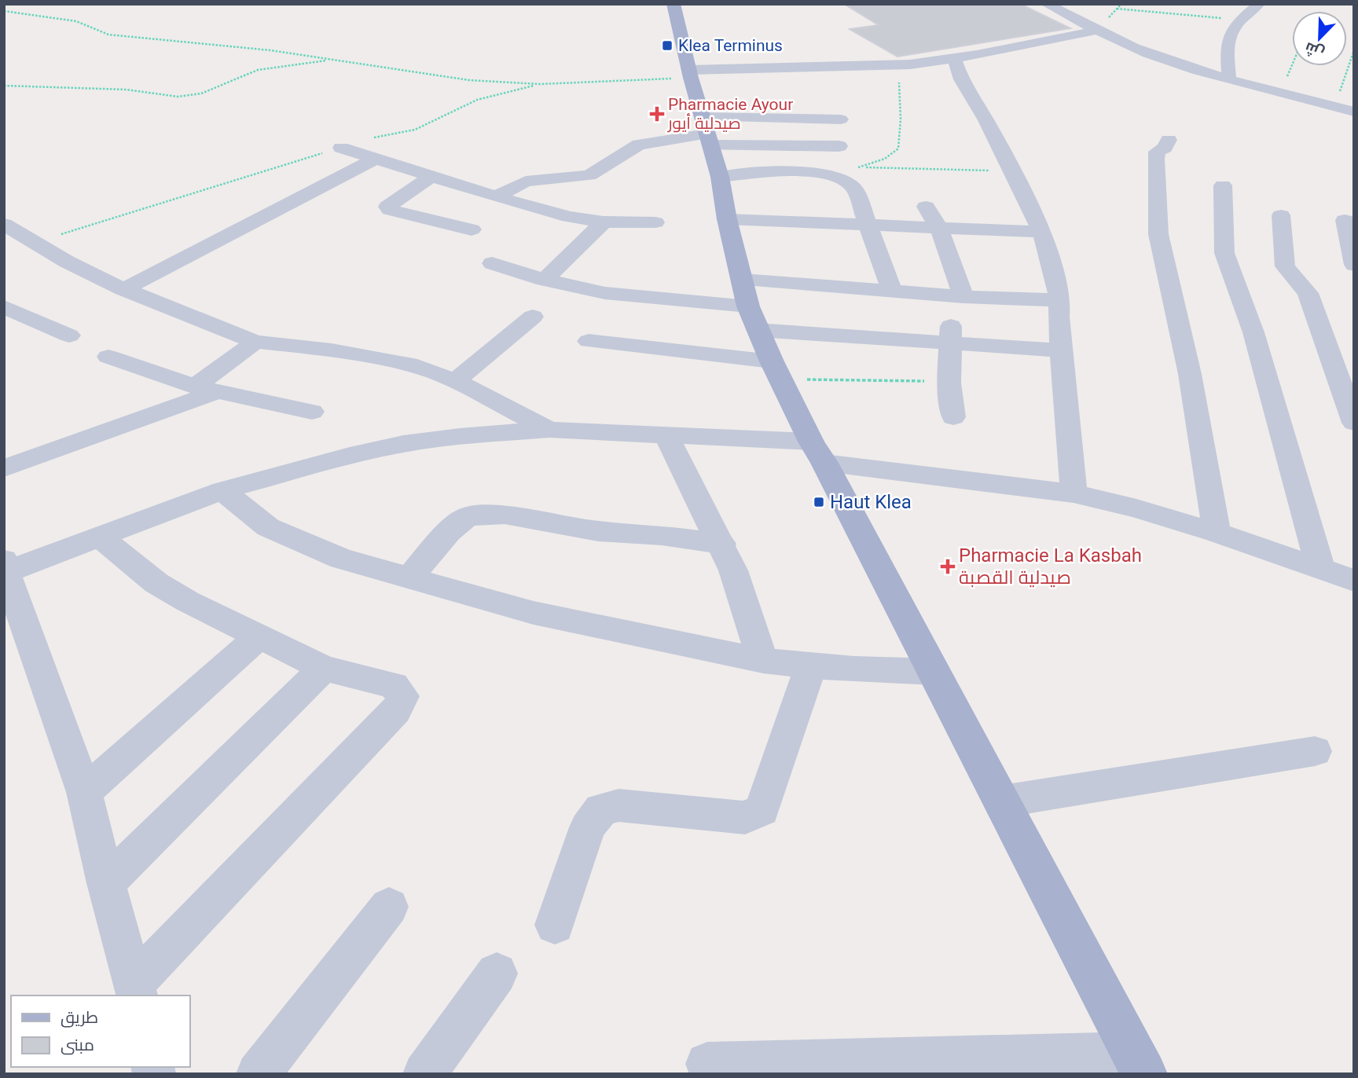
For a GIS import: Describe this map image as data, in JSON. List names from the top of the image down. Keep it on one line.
{"places":{"transit":["Klea Terminus","Haut Klea"],"health":["Pharmacie Ayour صيدلية أيور","Pharmacie La Kasbah صيدلية القصبة"]},"legend":["طريق","مبنى"],"north":"bottom left"}
